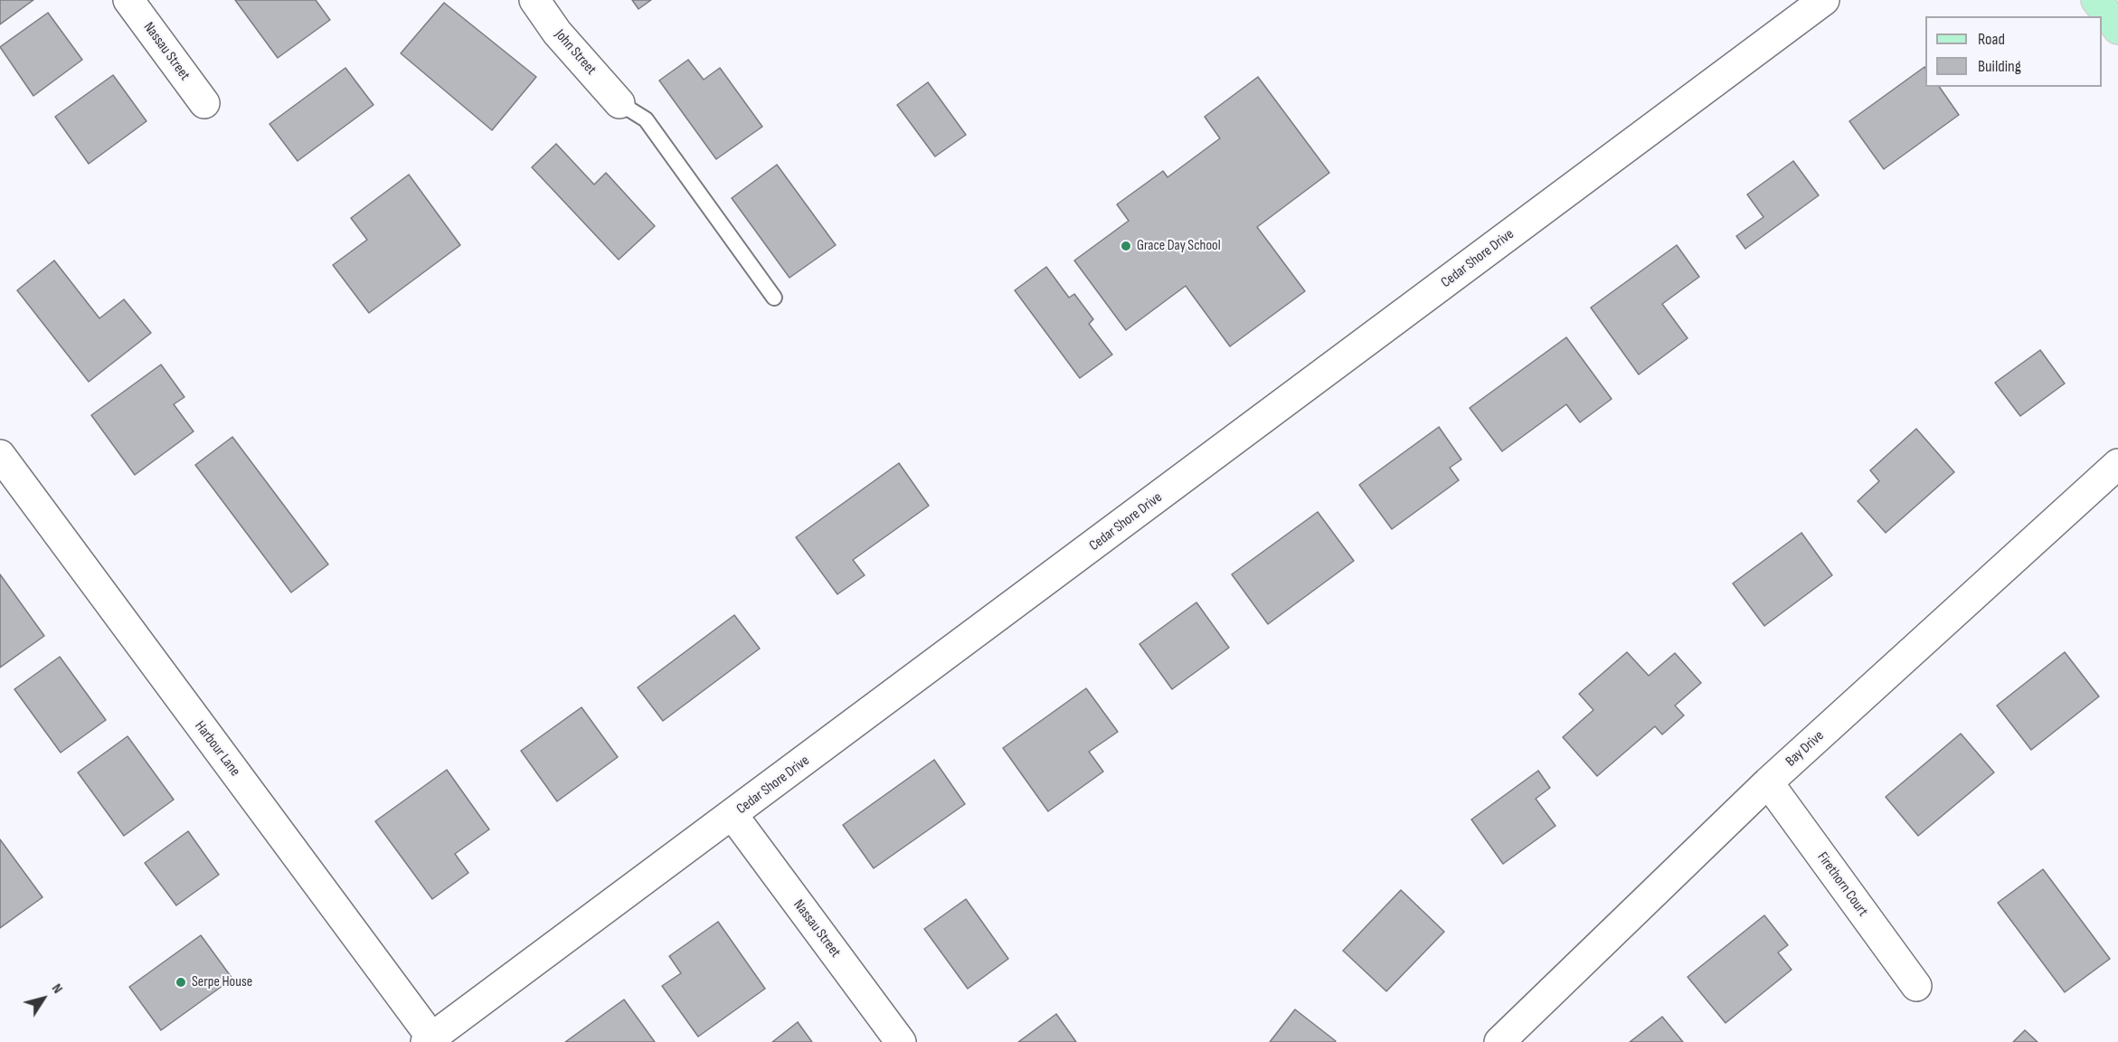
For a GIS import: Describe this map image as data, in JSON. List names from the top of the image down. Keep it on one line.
{"streets":{"street":["Nassau Street","John Street","Cedar Shore Drive","Harbour Lane","Bay Drive","Firethorn Court"]},"crossings":[["Nassau Street","Cedar Shore Drive"],["Cedar Shore Drive","Harbour Lane"],["Bay Drive","Firethorn Court"]],"places":["Grace Day School","Serpe House"],"legend":["Road","Building"],"north":"top right"}
